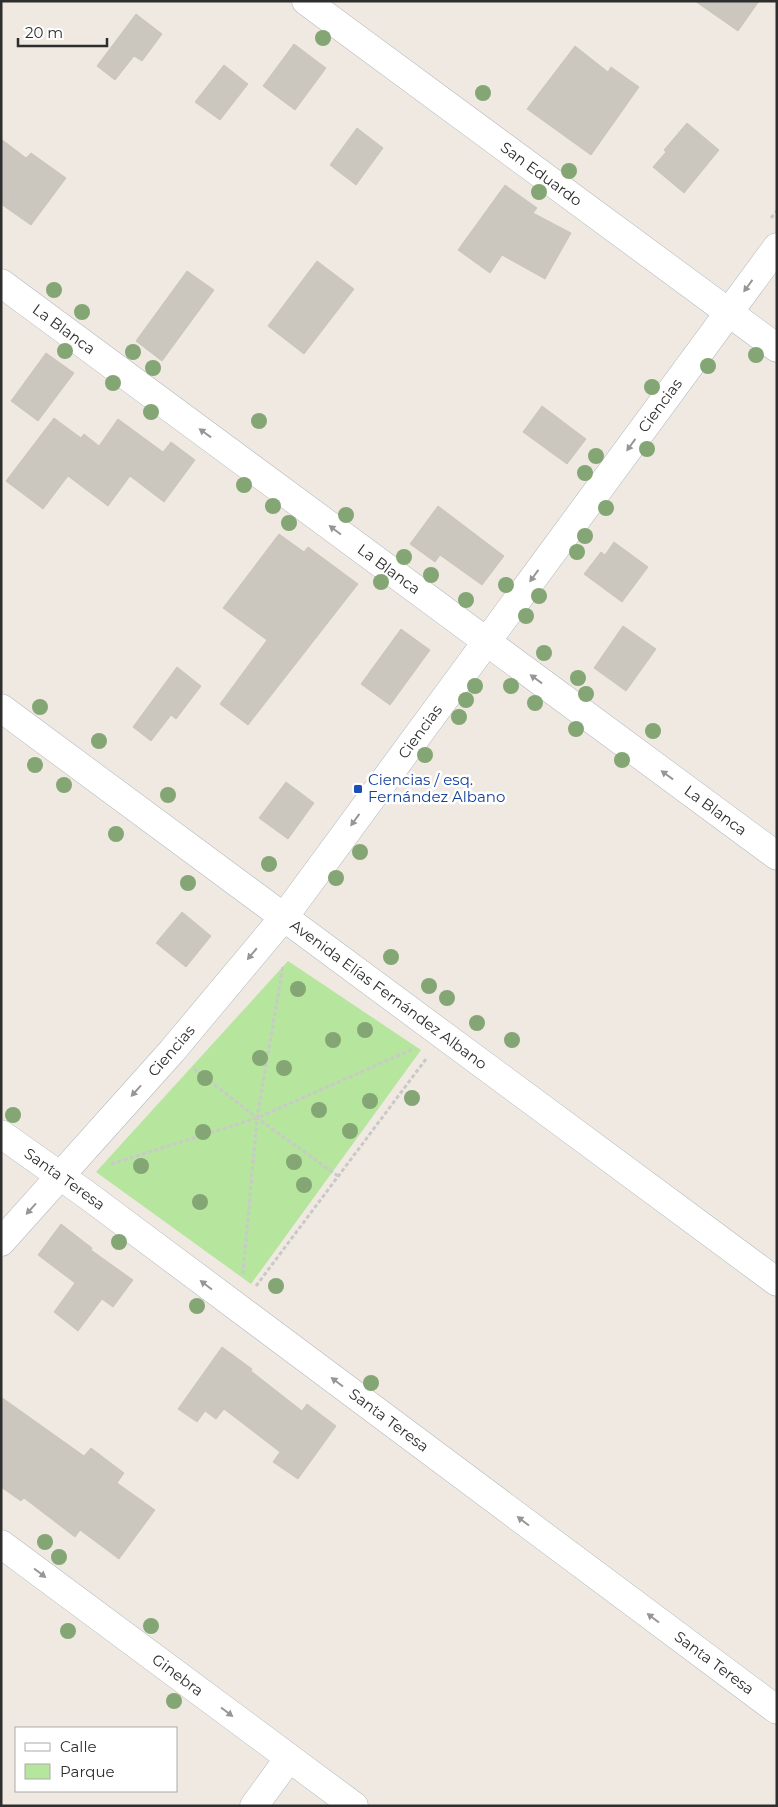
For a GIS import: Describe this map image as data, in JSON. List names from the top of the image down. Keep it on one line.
{"streets":{"street":["San Eduardo","La Blanca","Ciencias","Avenida Elías Fernández Albano","Santa Teresa","Ginebra"]},"crossings":[["San Eduardo","Ciencias"],["La Blanca","Ciencias"],["Ciencias","Avenida Elías Fernández Albano"],["Ciencias","Santa Teresa"]],"one_way":["La Blanca","Ciencias","Santa Teresa","Ginebra"],"places":{"transit":["Ciencias / esq. Fernández Albano"]},"legend":["Calle","Parque"],"scale_bar":"20 m"}
